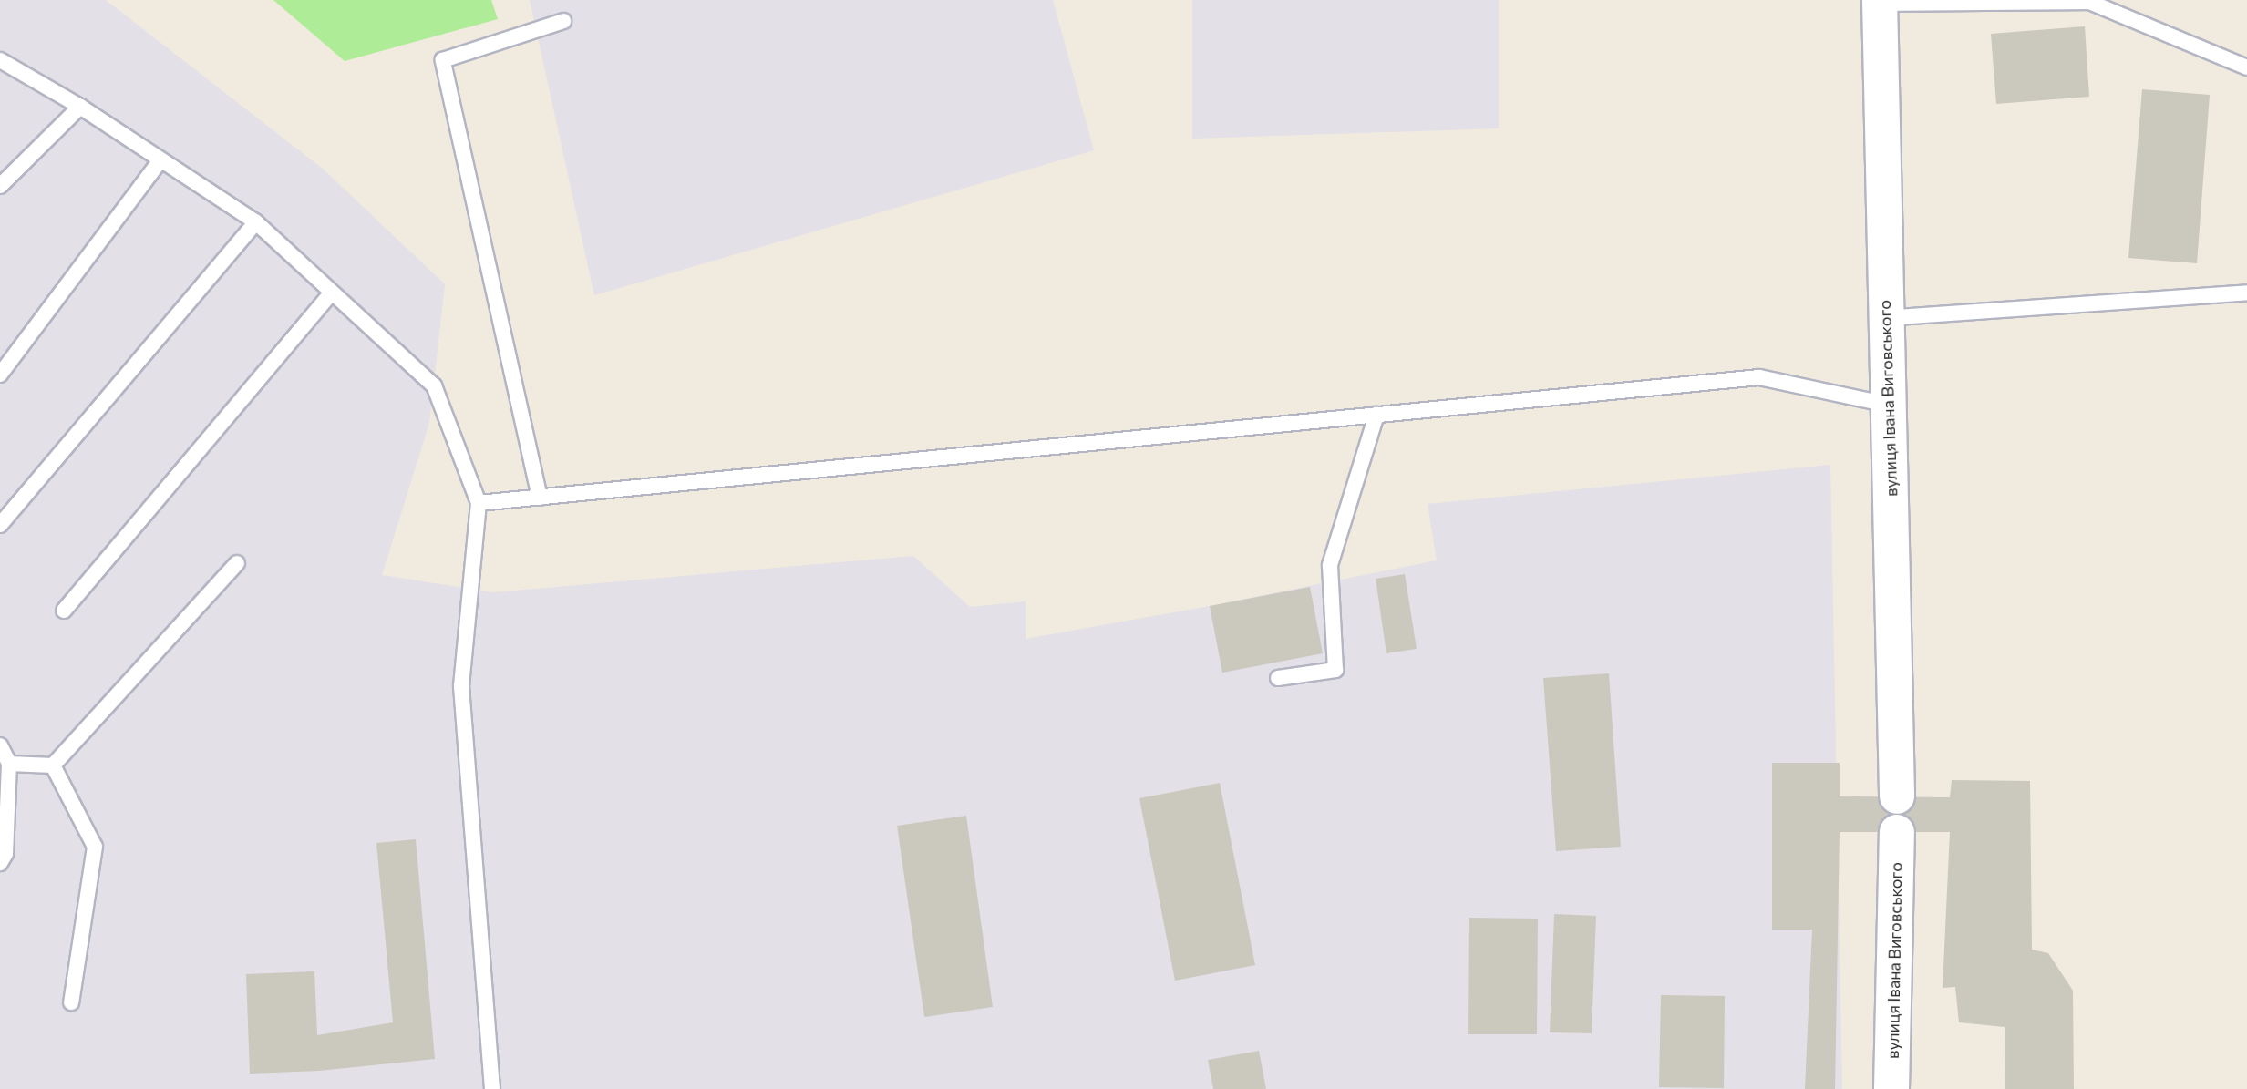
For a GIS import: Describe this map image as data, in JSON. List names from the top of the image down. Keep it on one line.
{"streets":{"street":["вулиця Івана Виговського"]}}
